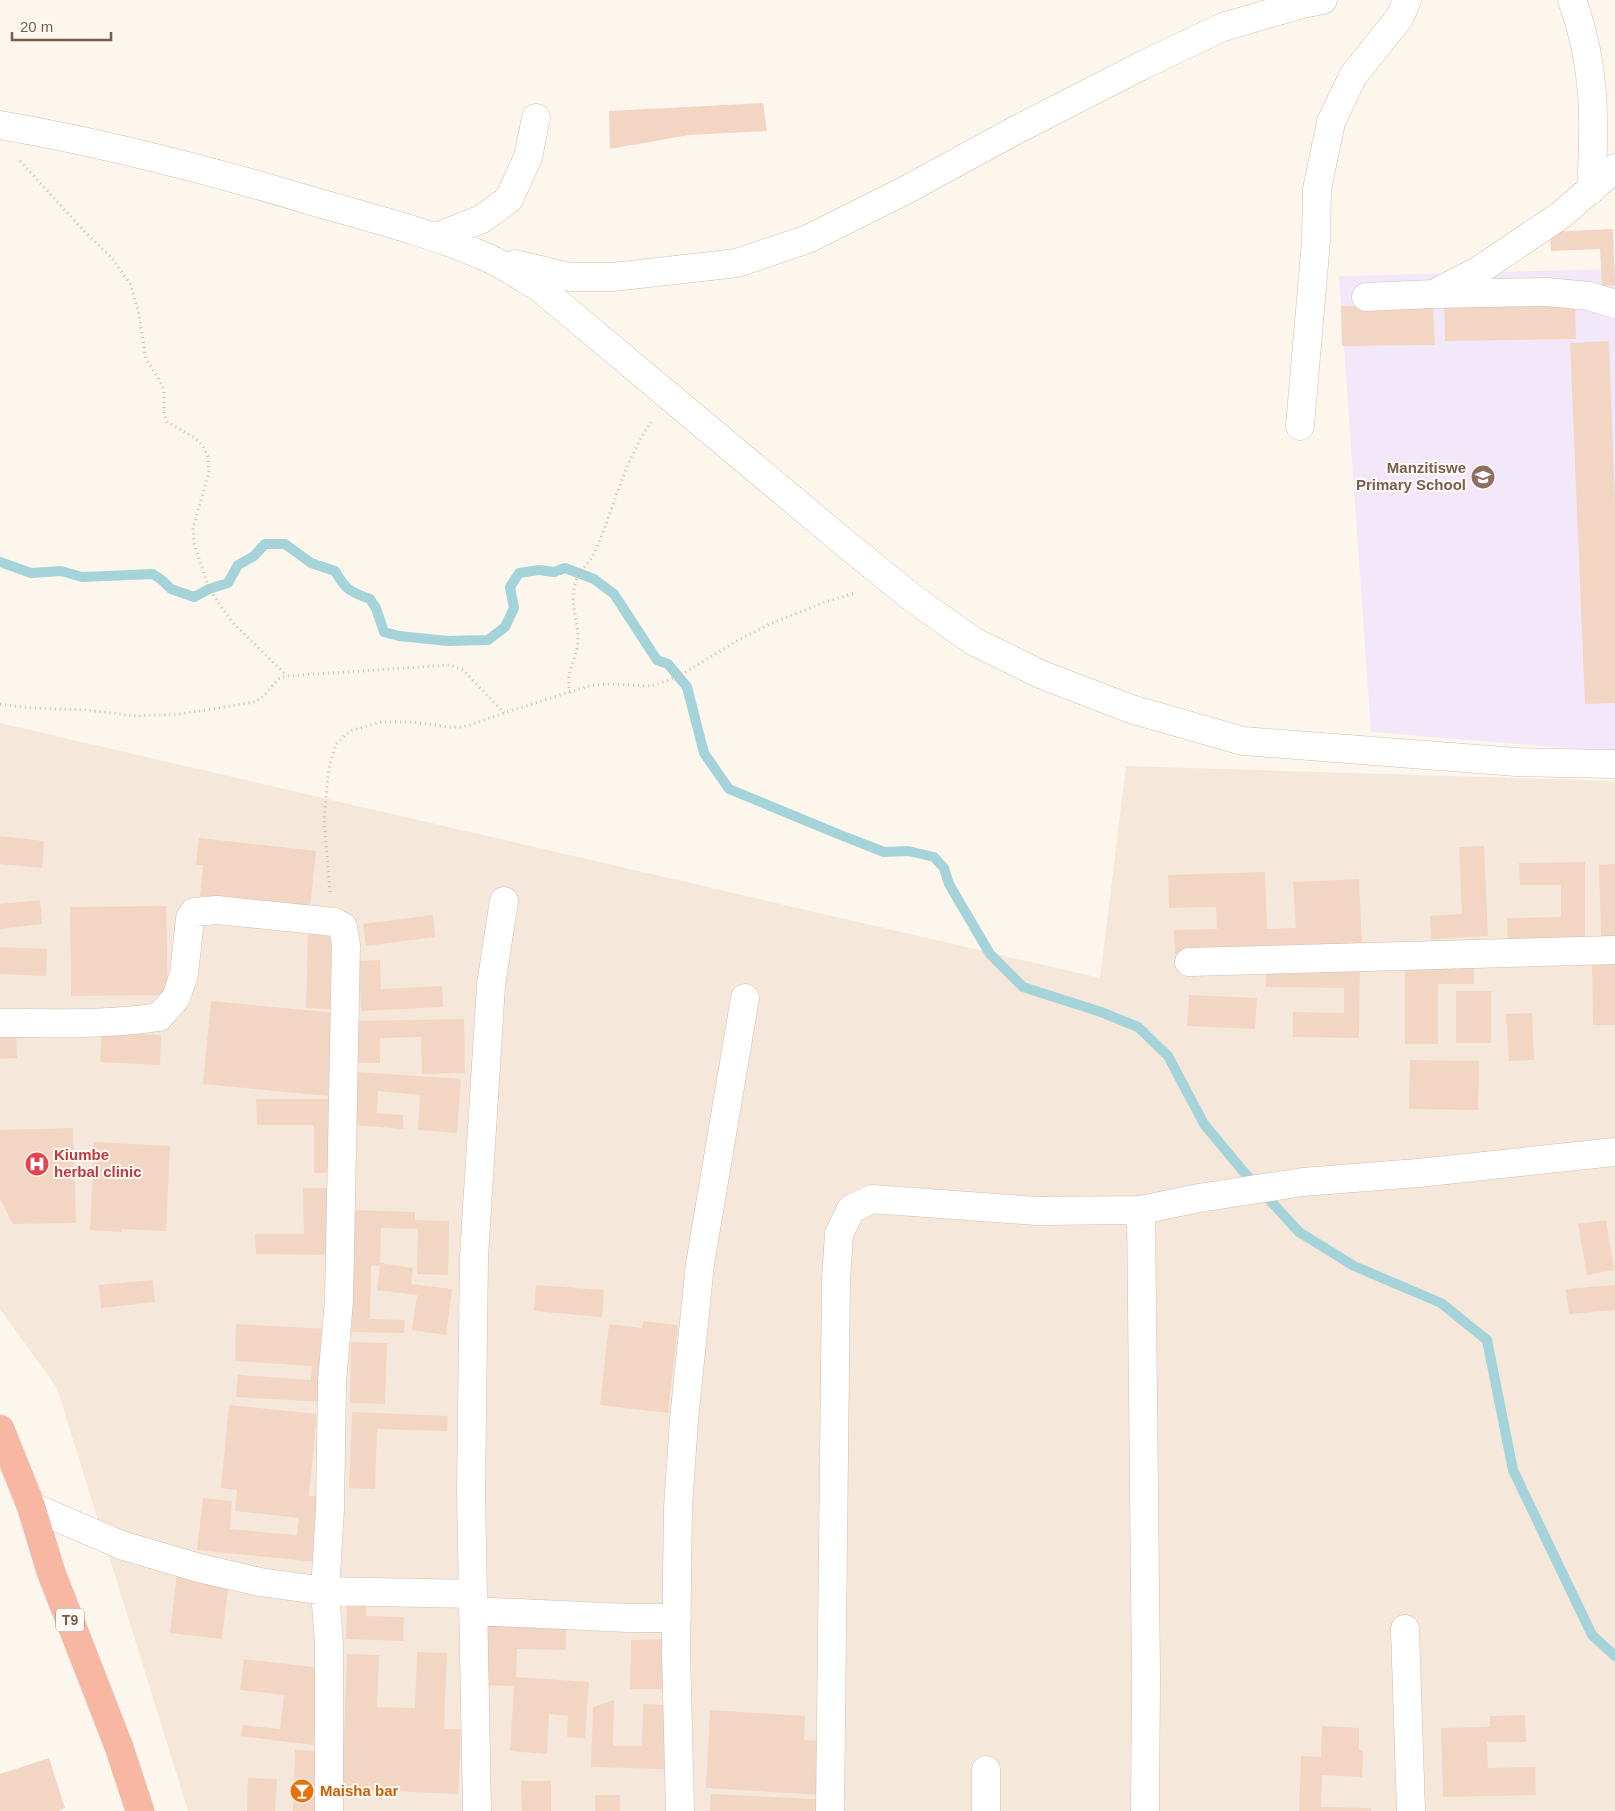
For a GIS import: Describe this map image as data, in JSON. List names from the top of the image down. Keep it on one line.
{"streets":{"highway":["T9"]},"places":{"school or university":["Manzitiswe Primary School"],"hospital":["Kiumbe herbal clinic"],"bar":["Maisha bar"]},"scale_bar":"20 m"}
